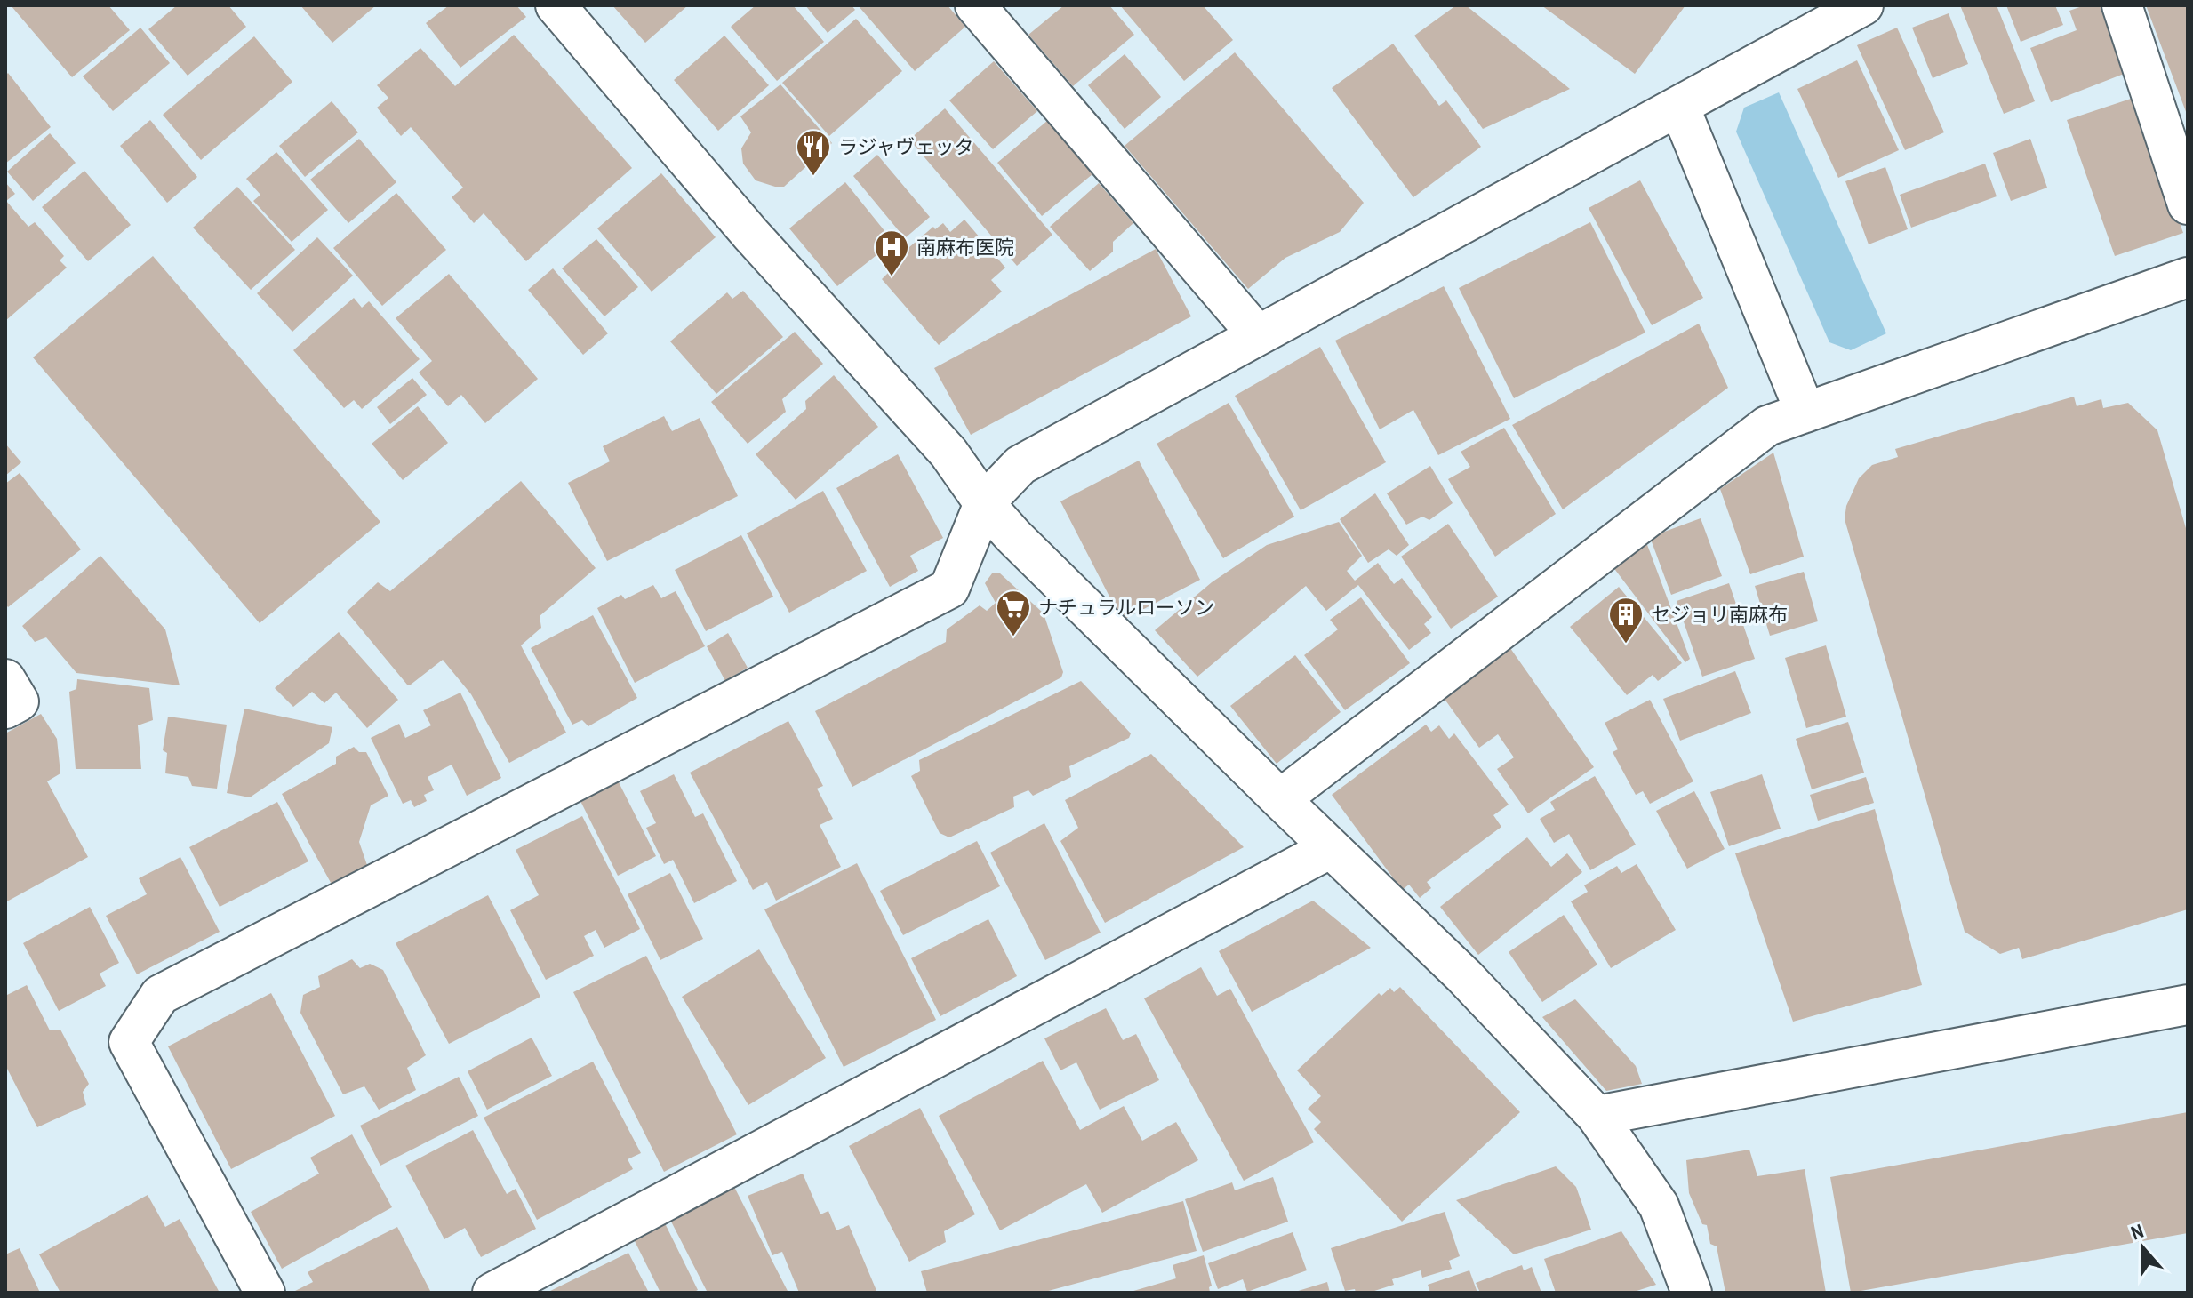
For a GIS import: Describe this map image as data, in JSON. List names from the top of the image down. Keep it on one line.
{"places":{"restaurant":["ラジャヴェッタ"],"hospital":["南麻布医院"],"supermarket":["ナチュラルローソン"],"building":["セジョリ南麻布"]},"north":"top"}
